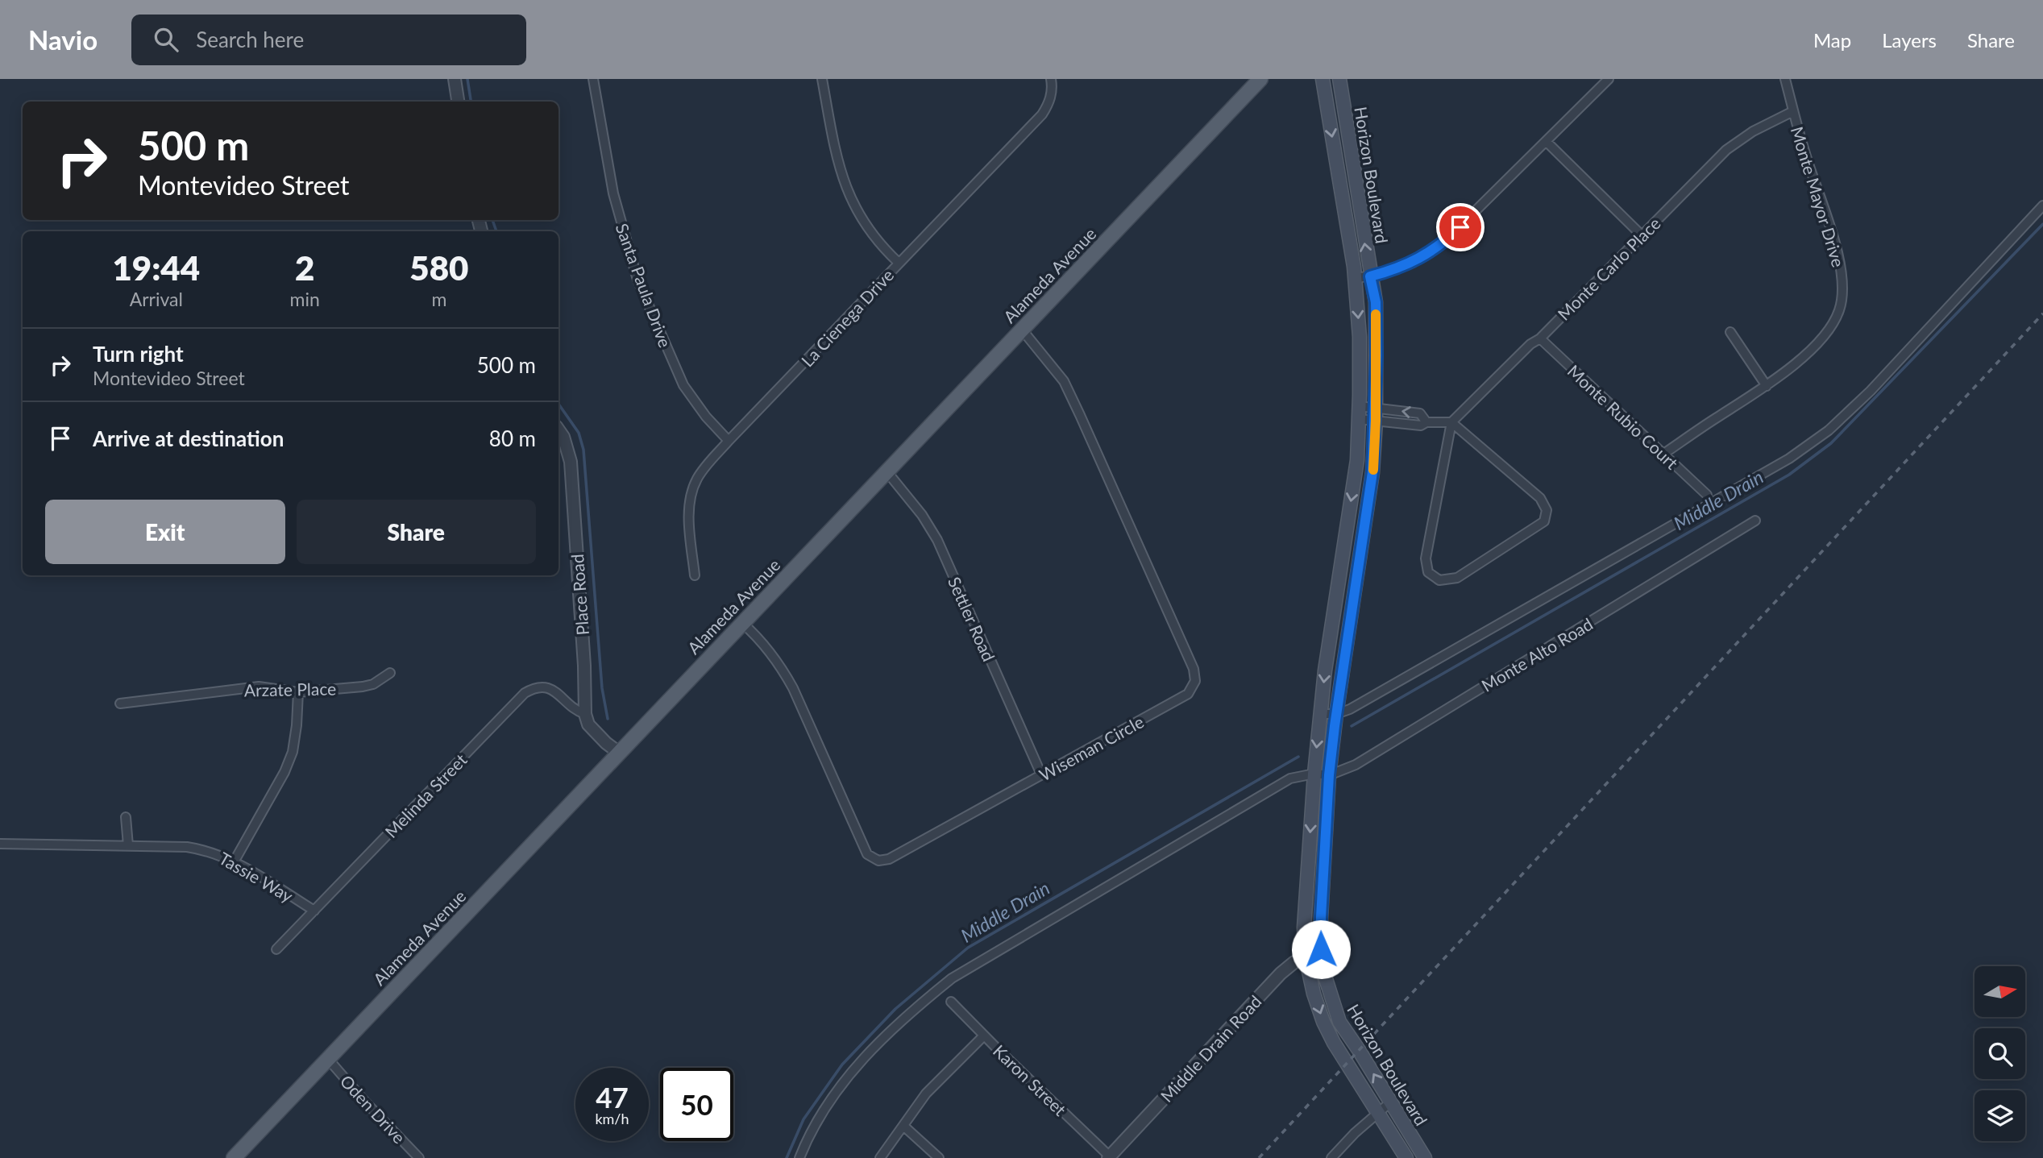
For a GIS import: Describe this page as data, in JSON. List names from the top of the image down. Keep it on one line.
{"streets":{"main road":["Horizon Boulevard","Alameda Avenue"],"street":["Monte Mayor Drive","Monte Carlo Place","Santa Paula Drive","La Cienega Drive","Monte Rubio Court","Place Road","Settler Road","Monte Alto Road","Arzate Place","Wiseman Circle","Melinda Street","Tassie Way","Middle Drain Road","Karon Street","Oden Drive"]},"crossings":[["Horizon Boulevard","Monte Alto Road"],["Horizon Boulevard","Middle Drain Road"],["Monte Mayor Drive","Monte Carlo Place"],["Monte Mayor Drive","Monte Rubio Court"],["Monte Carlo Place","Monte Rubio Court"],["Alameda Avenue","Settler Road"],["Alameda Avenue","Wiseman Circle"],["Alameda Avenue","Oden Drive"],["Santa Paula Drive","La Cienega Drive"],["Place Road","Melinda Street"],["Settler Road","Wiseman Circle"],["Melinda Street","Tassie Way"],["Middle Drain Road","Karon Street"]],"water":["Middle Drain"],"north":"right","page":{"header":"Navio","search":"Search here","nav":["Map","Layers","Share"],"turn":["500 m","Montevideo Street"],"eta":["19:44","Arrival","2","min","580","m"],"list":[{"name":"Turn right","note":"Montevideo Street","value":"500 m"},{"name":"Arrive at destination","value":"80 m"}],"buttons":["Exit","Share"],"speed":"47 km/h","limit":"50"}}
